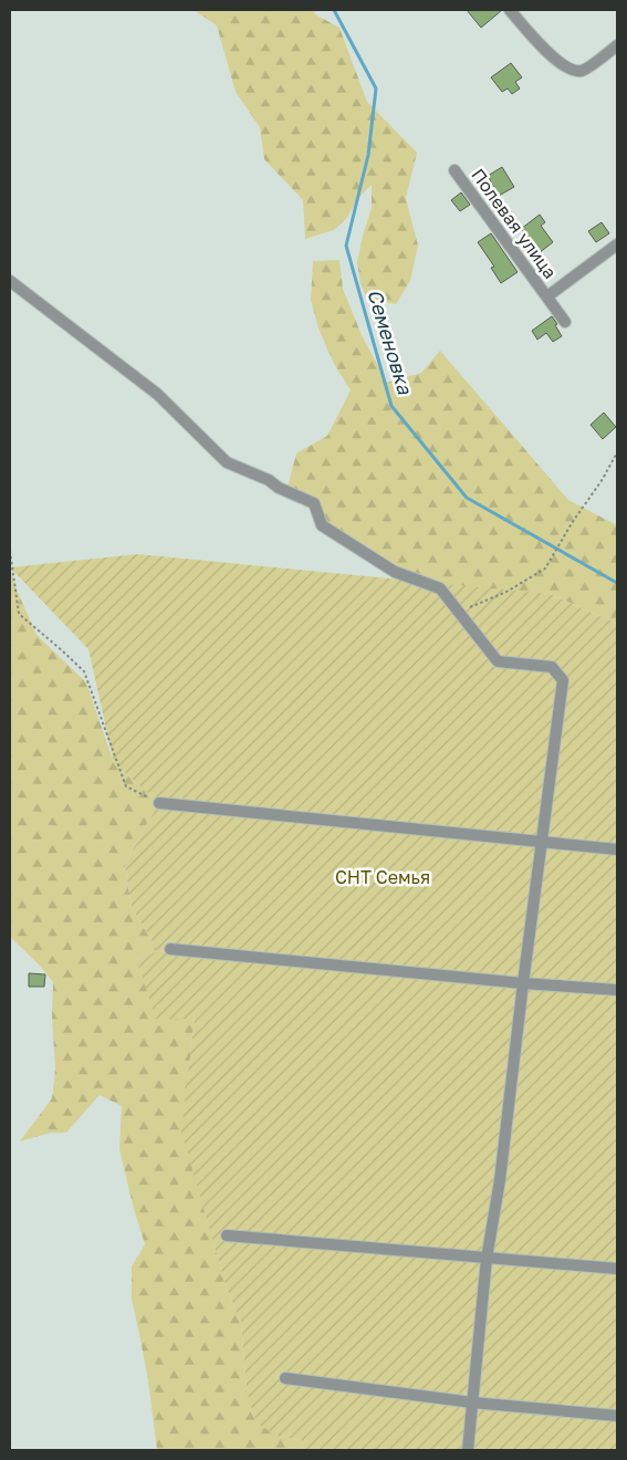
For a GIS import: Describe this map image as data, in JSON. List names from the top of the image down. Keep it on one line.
{"streets":{"street":["Полевая улица"]},"water":["Семеновка"],"parks":["СНТ Семья"]}
